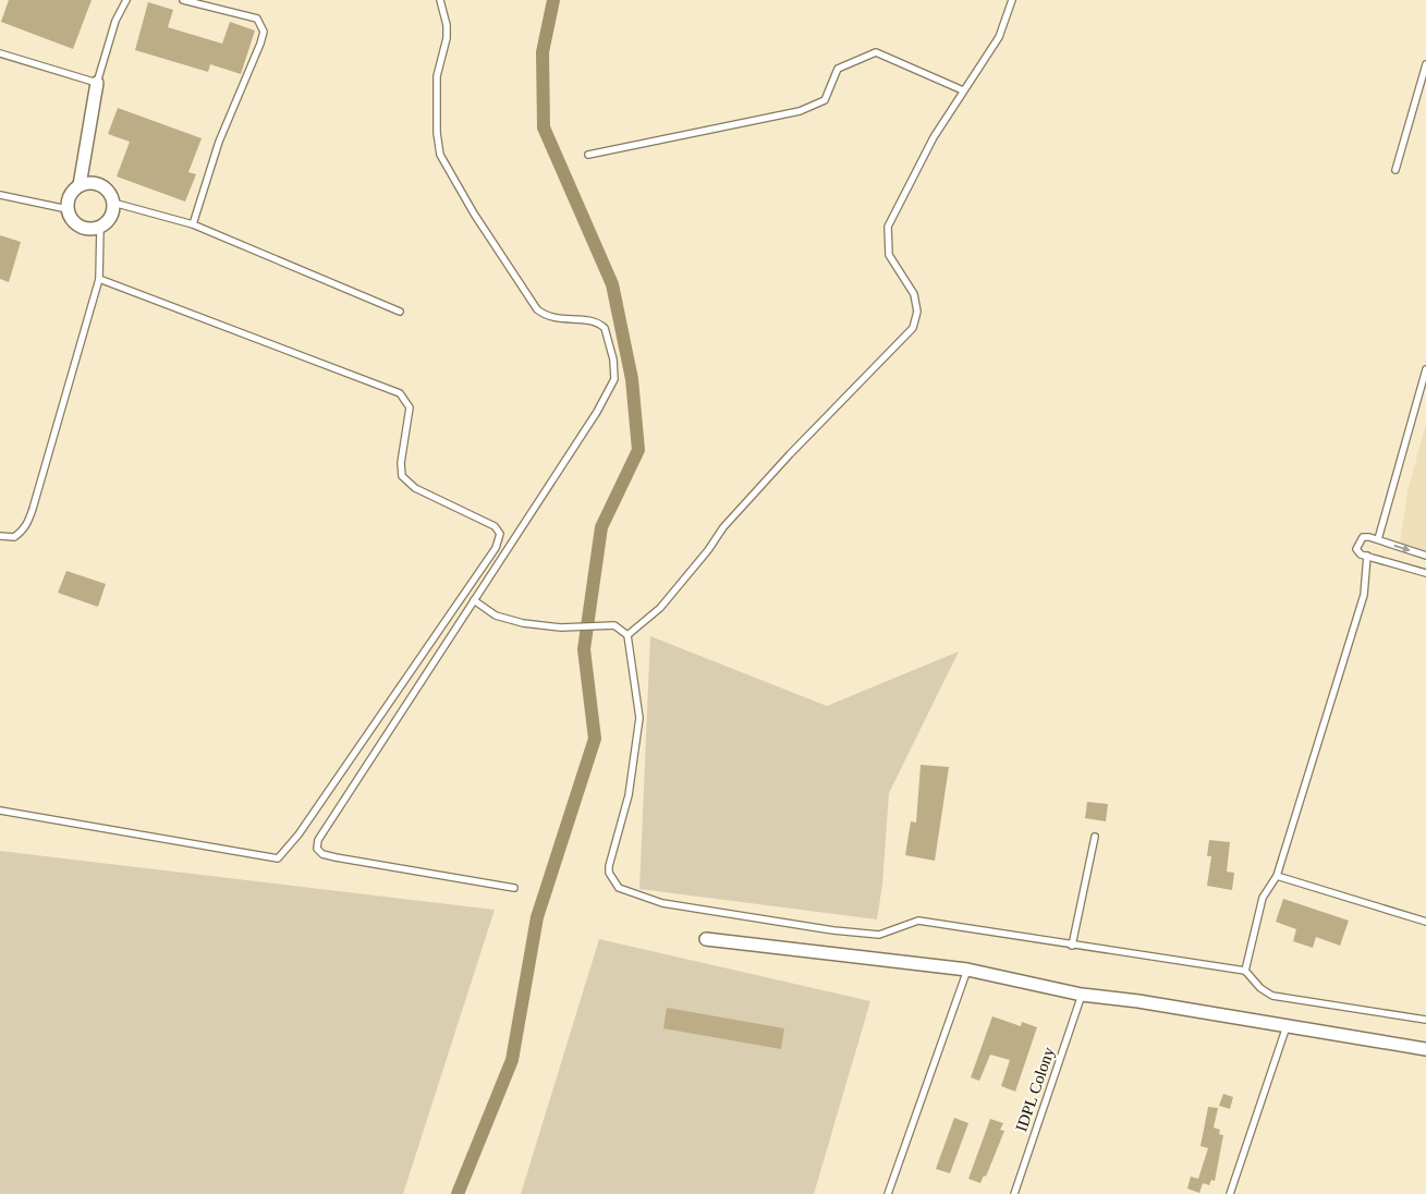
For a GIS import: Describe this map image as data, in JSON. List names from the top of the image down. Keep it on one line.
{"streets":{"lane":["IDPL Colony"]}}
